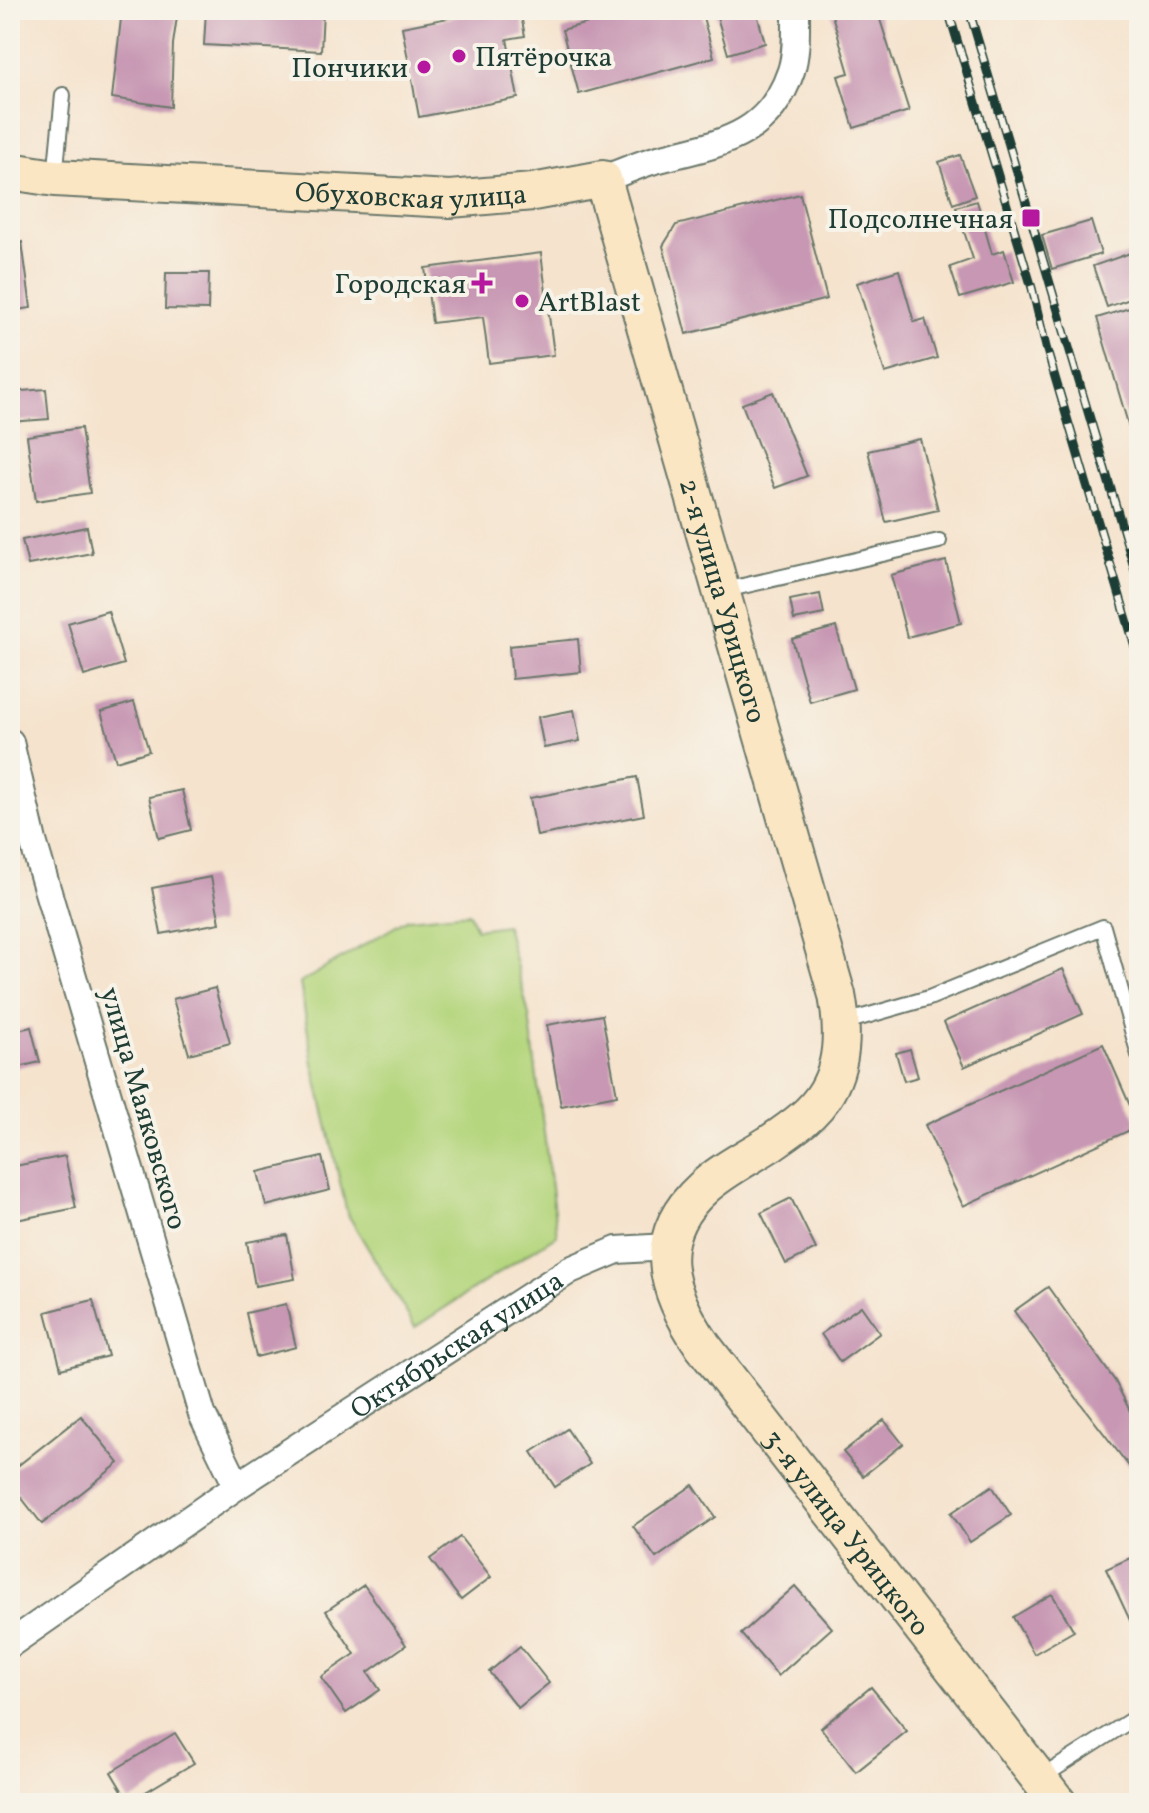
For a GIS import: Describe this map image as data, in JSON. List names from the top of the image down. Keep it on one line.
{"streets":{"street":["Обуховская улица","2-я улица Урицкого","улица Маяковского","Октябрьская улица","3-я улица Урицкого"]},"crossings":[["Обуховская улица","2-я улица Урицкого"],["улица Маяковского","Октябрьская улица"],["Октябрьская улица","3-я улица Урицкого"]],"places":{"other":["Пятёрочка","Пончики","ArtBlast"],"transit":["Подсолнечная"],"health":["Городская"]}}
